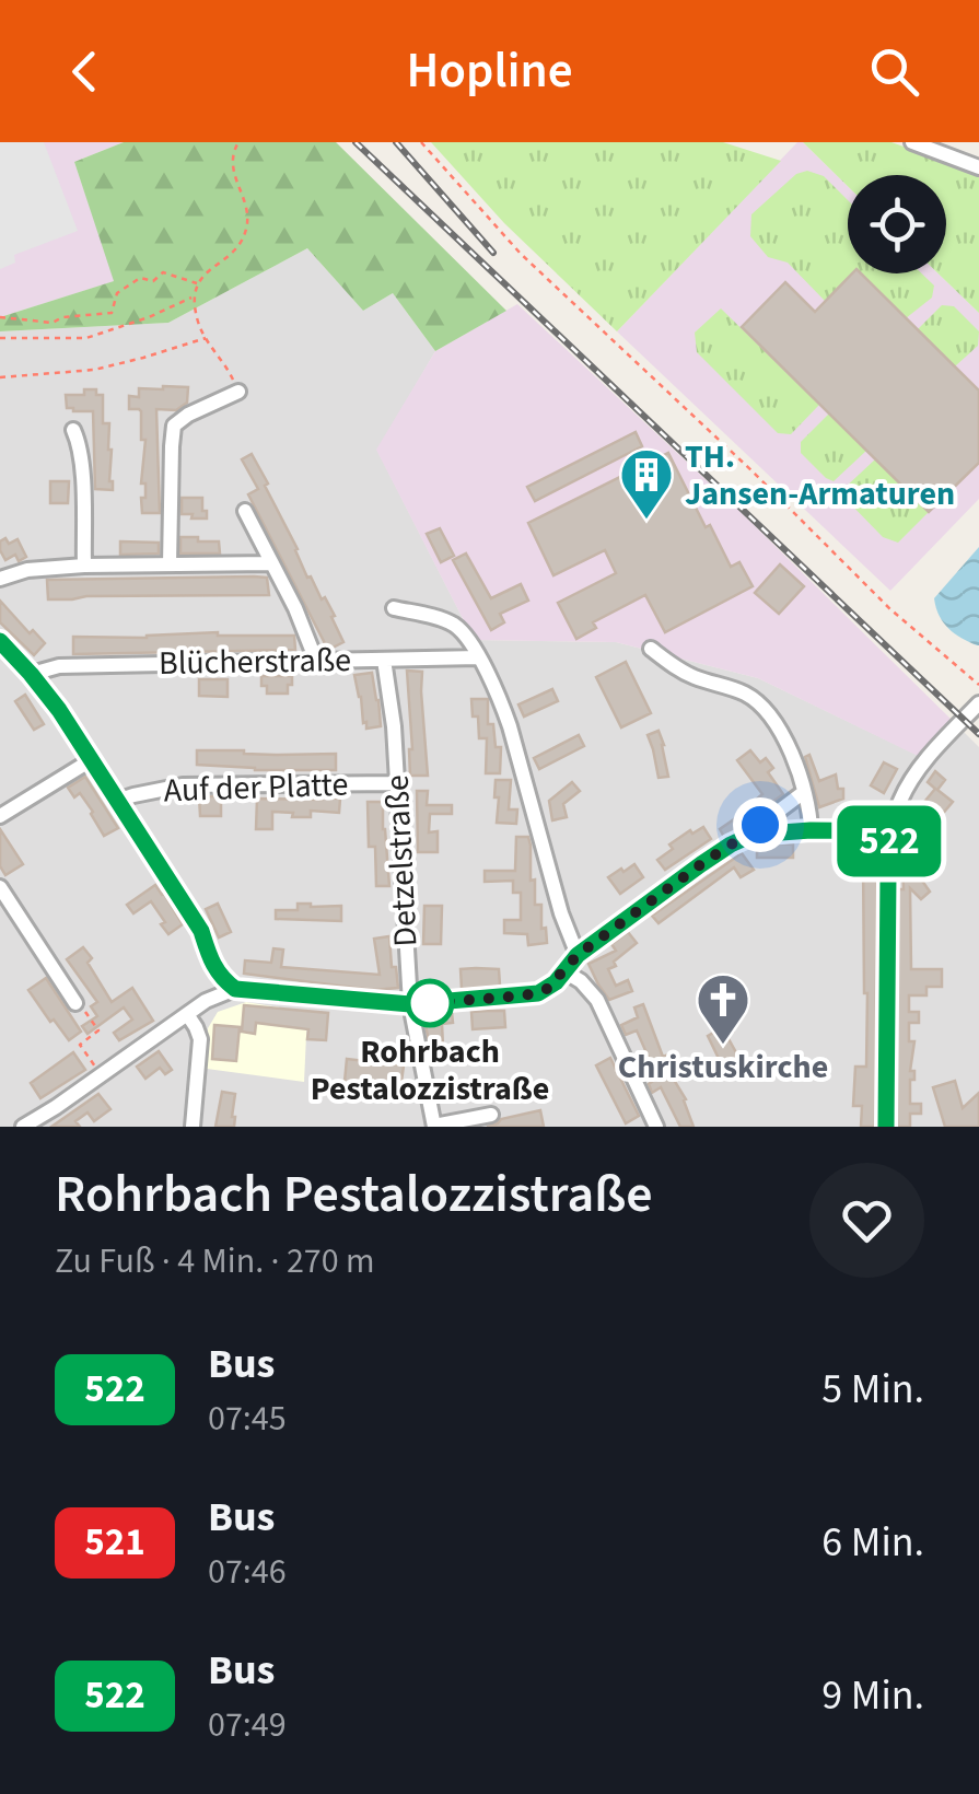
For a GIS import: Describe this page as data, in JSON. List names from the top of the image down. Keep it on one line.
{"streets":{"street":["Blücherstraße","Auf der Platte","Detzelstraße"]},"crossings":[["Blücherstraße","Detzelstraße"],["Auf der Platte","Detzelstraße"]],"places":{"building":["TH. Jansen-Armaturen"],"other":["Rohrbach Pestalozzistraße"],"church":["Christuskirche"]},"lines":["bus line 522"],"page":{"header":"Hopline","on_map":"522","heading":["Rohrbach Pestalozzistraße","Zu Fuß · 4 Min. · 270 m"],"list":[{"mark":"522","name":"Bus","note":"07:45","value":"5 Min."},{"mark":"521","name":"Bus","note":"07:46","value":"6 Min."},{"mark":"522","name":"Bus","note":"07:49","value":"9 Min."}]}}
